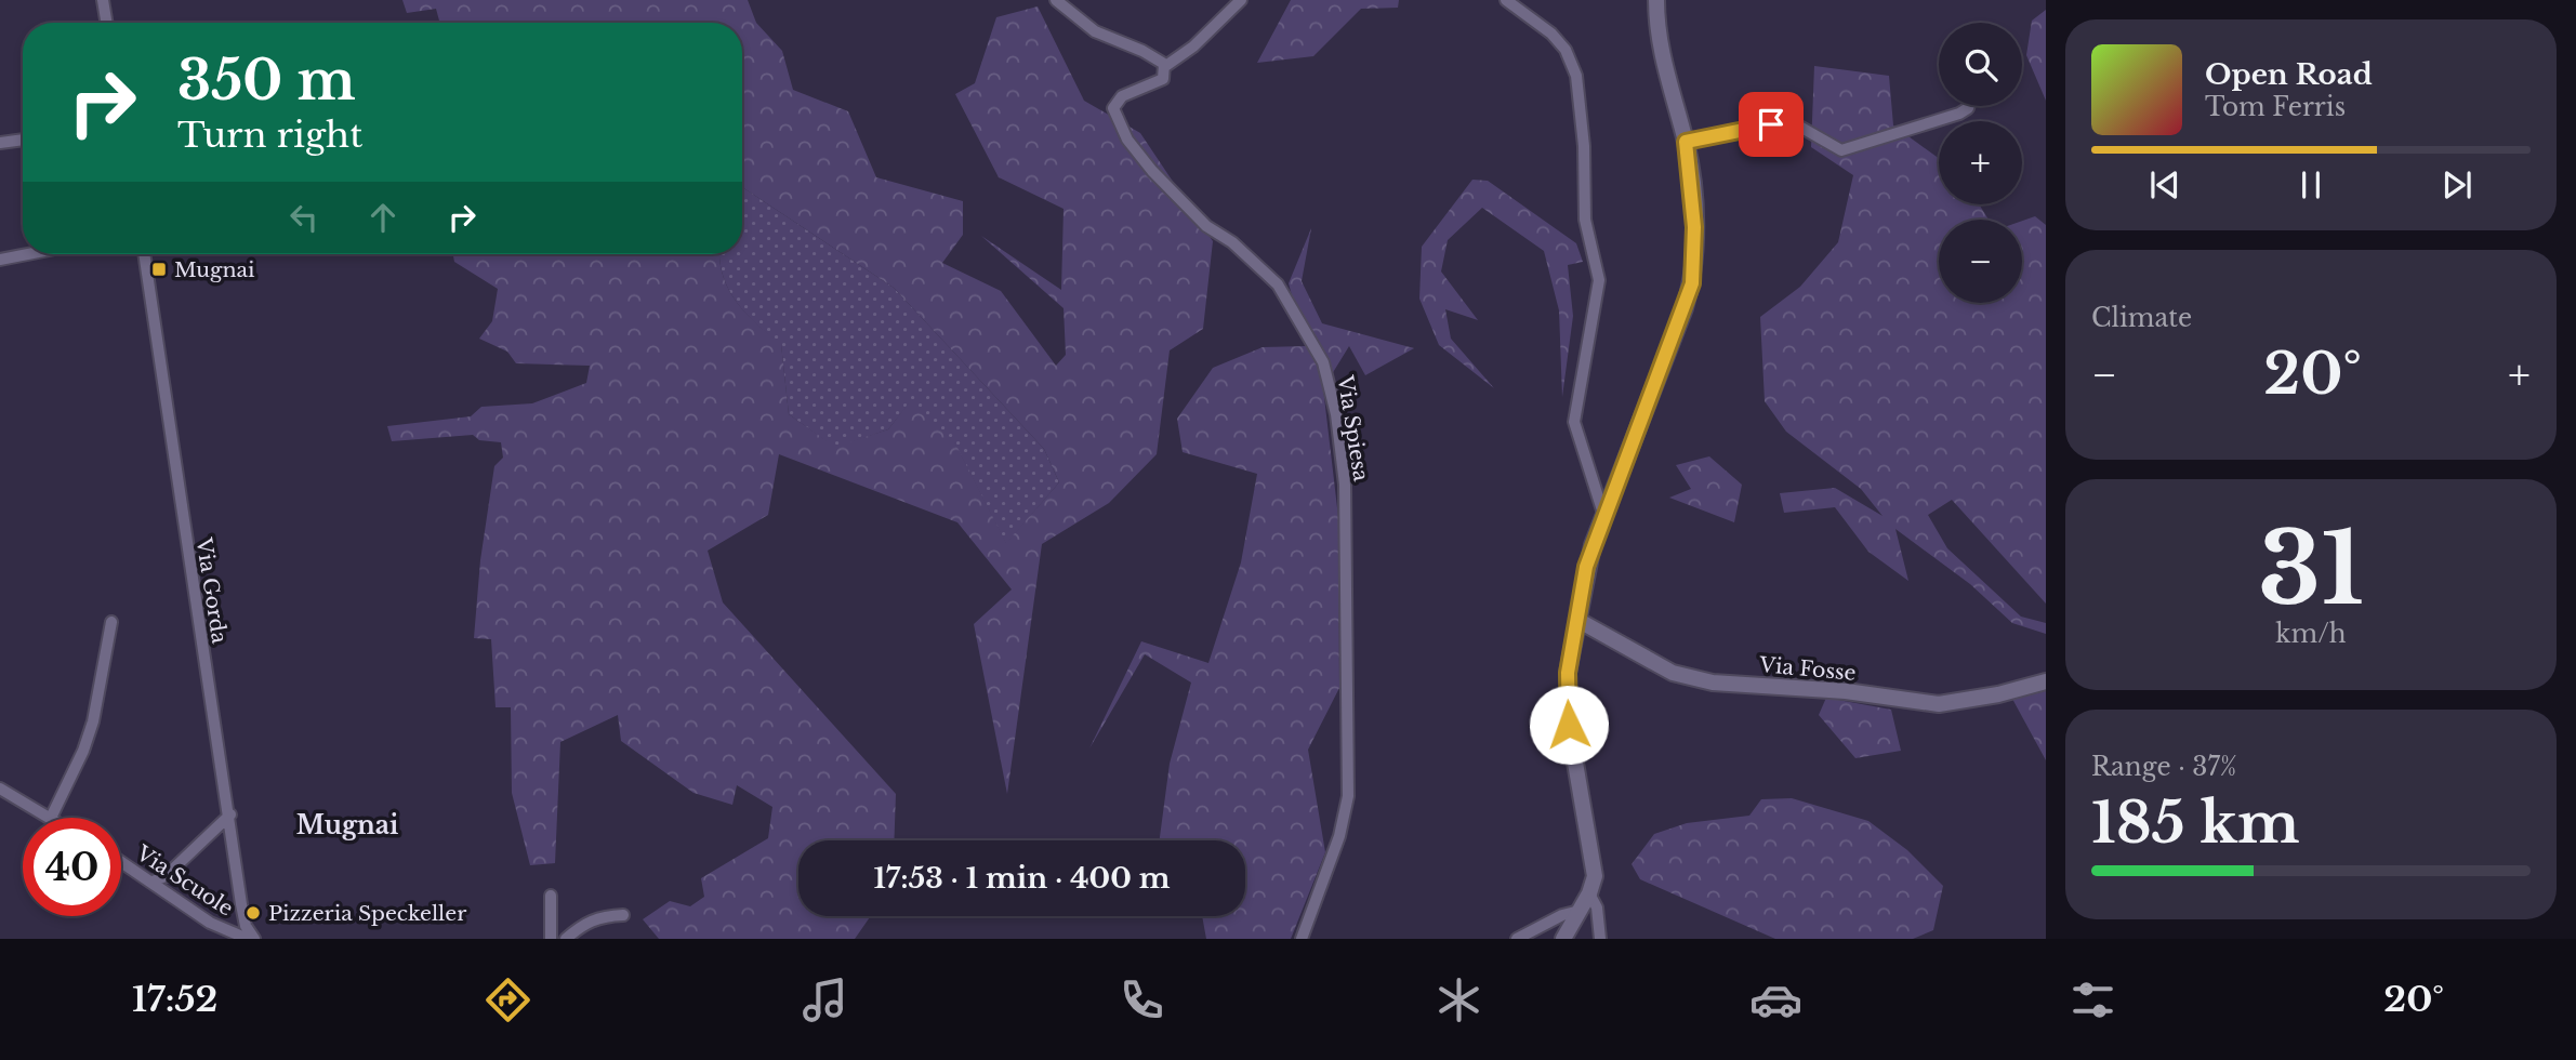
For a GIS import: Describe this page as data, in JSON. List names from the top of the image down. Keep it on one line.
{"streets":{"street":["Via Spiesa","Via Gorda","Via Fosse","Via Scuole"]},"districts":["Mugnai"],"places":{"transit":["Mugnai"],"other":["Pizzeria Speckeller"]},"page":{"map_buttons":["+","−"],"turn":["350 m","Turn right"],"song":["Open Road","Tom Ferris"],"tile":["Climate",["31","km/h"],["Range · 37%","185 km"]],"heat":["−","20°","+"],"limit":"40","trip":"17:53 · 1 min · 400 m","tabs":["17:52","20°"]}}
